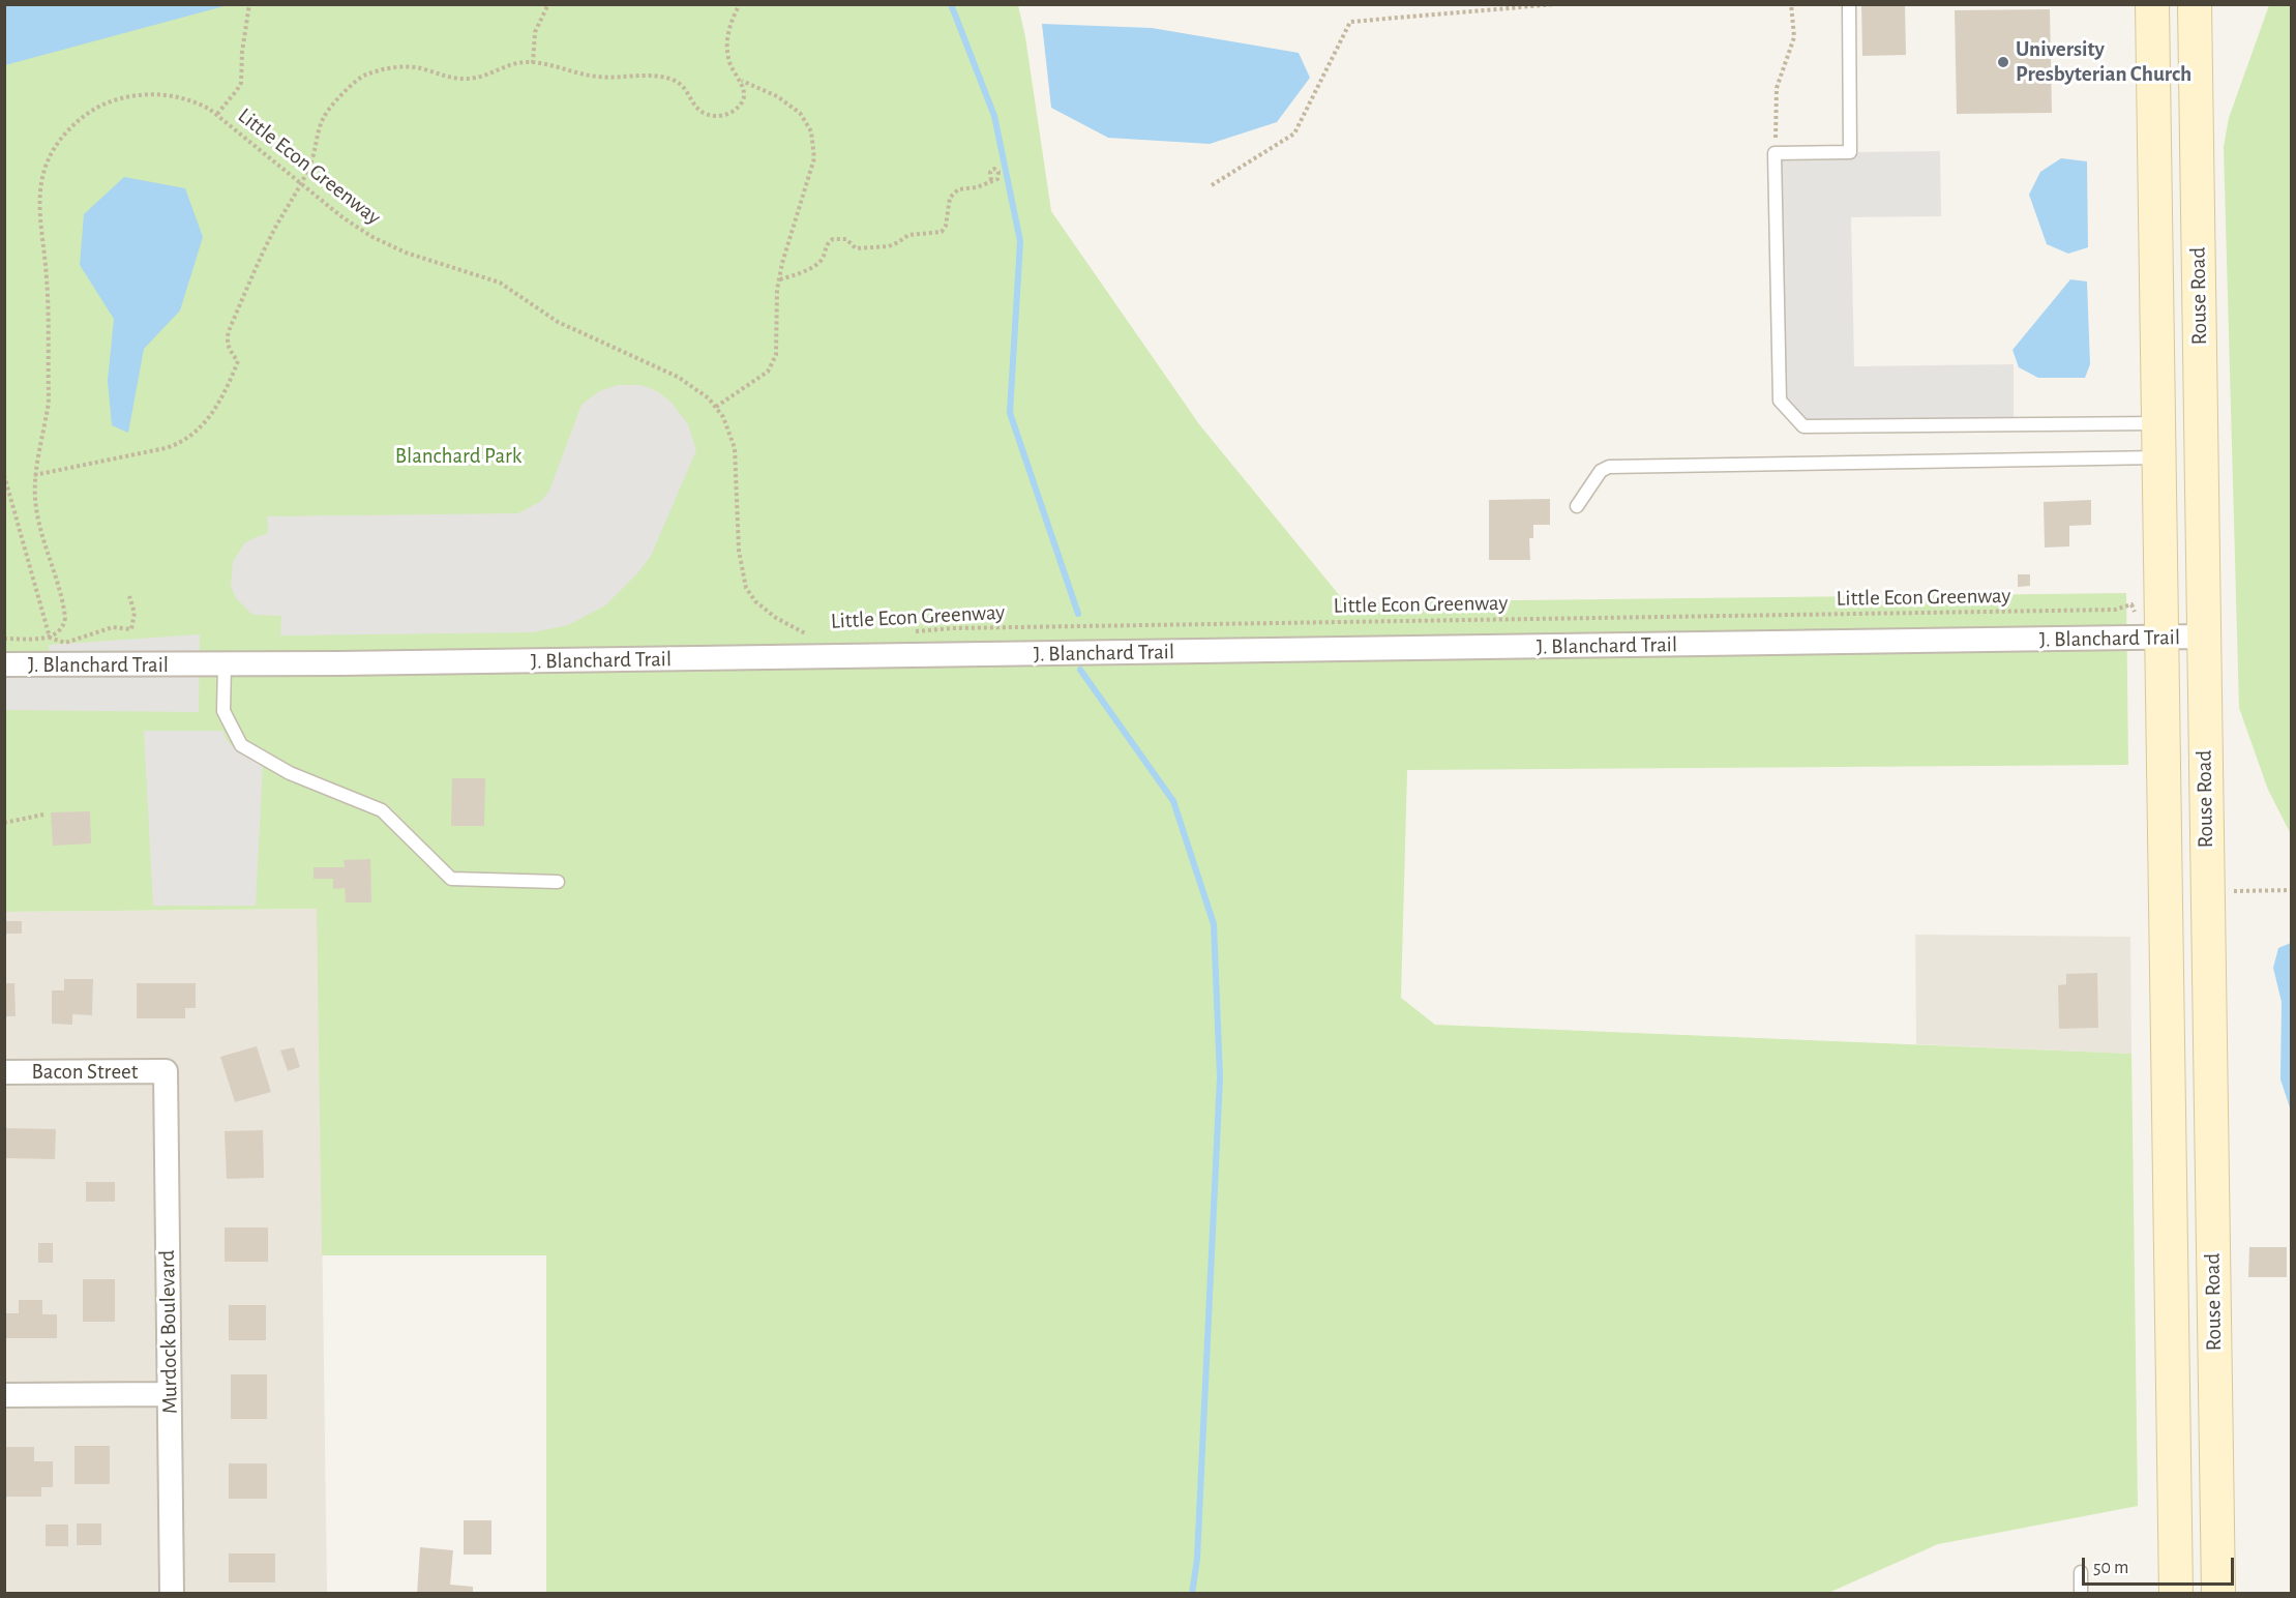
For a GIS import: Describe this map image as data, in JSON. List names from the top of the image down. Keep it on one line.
{"streets":{"street":["Rouse Road","J. Blanchard Trail","Bacon Street","Murdock Boulevard"],"path":["Little Econ Greenway"]},"crossings":[["Rouse Road","J. Blanchard Trail"],["Bacon Street","Murdock Boulevard"]],"parks":["Blanchard Park"],"places":["University Presbyterian Church"],"scale_bar":"50 m"}
